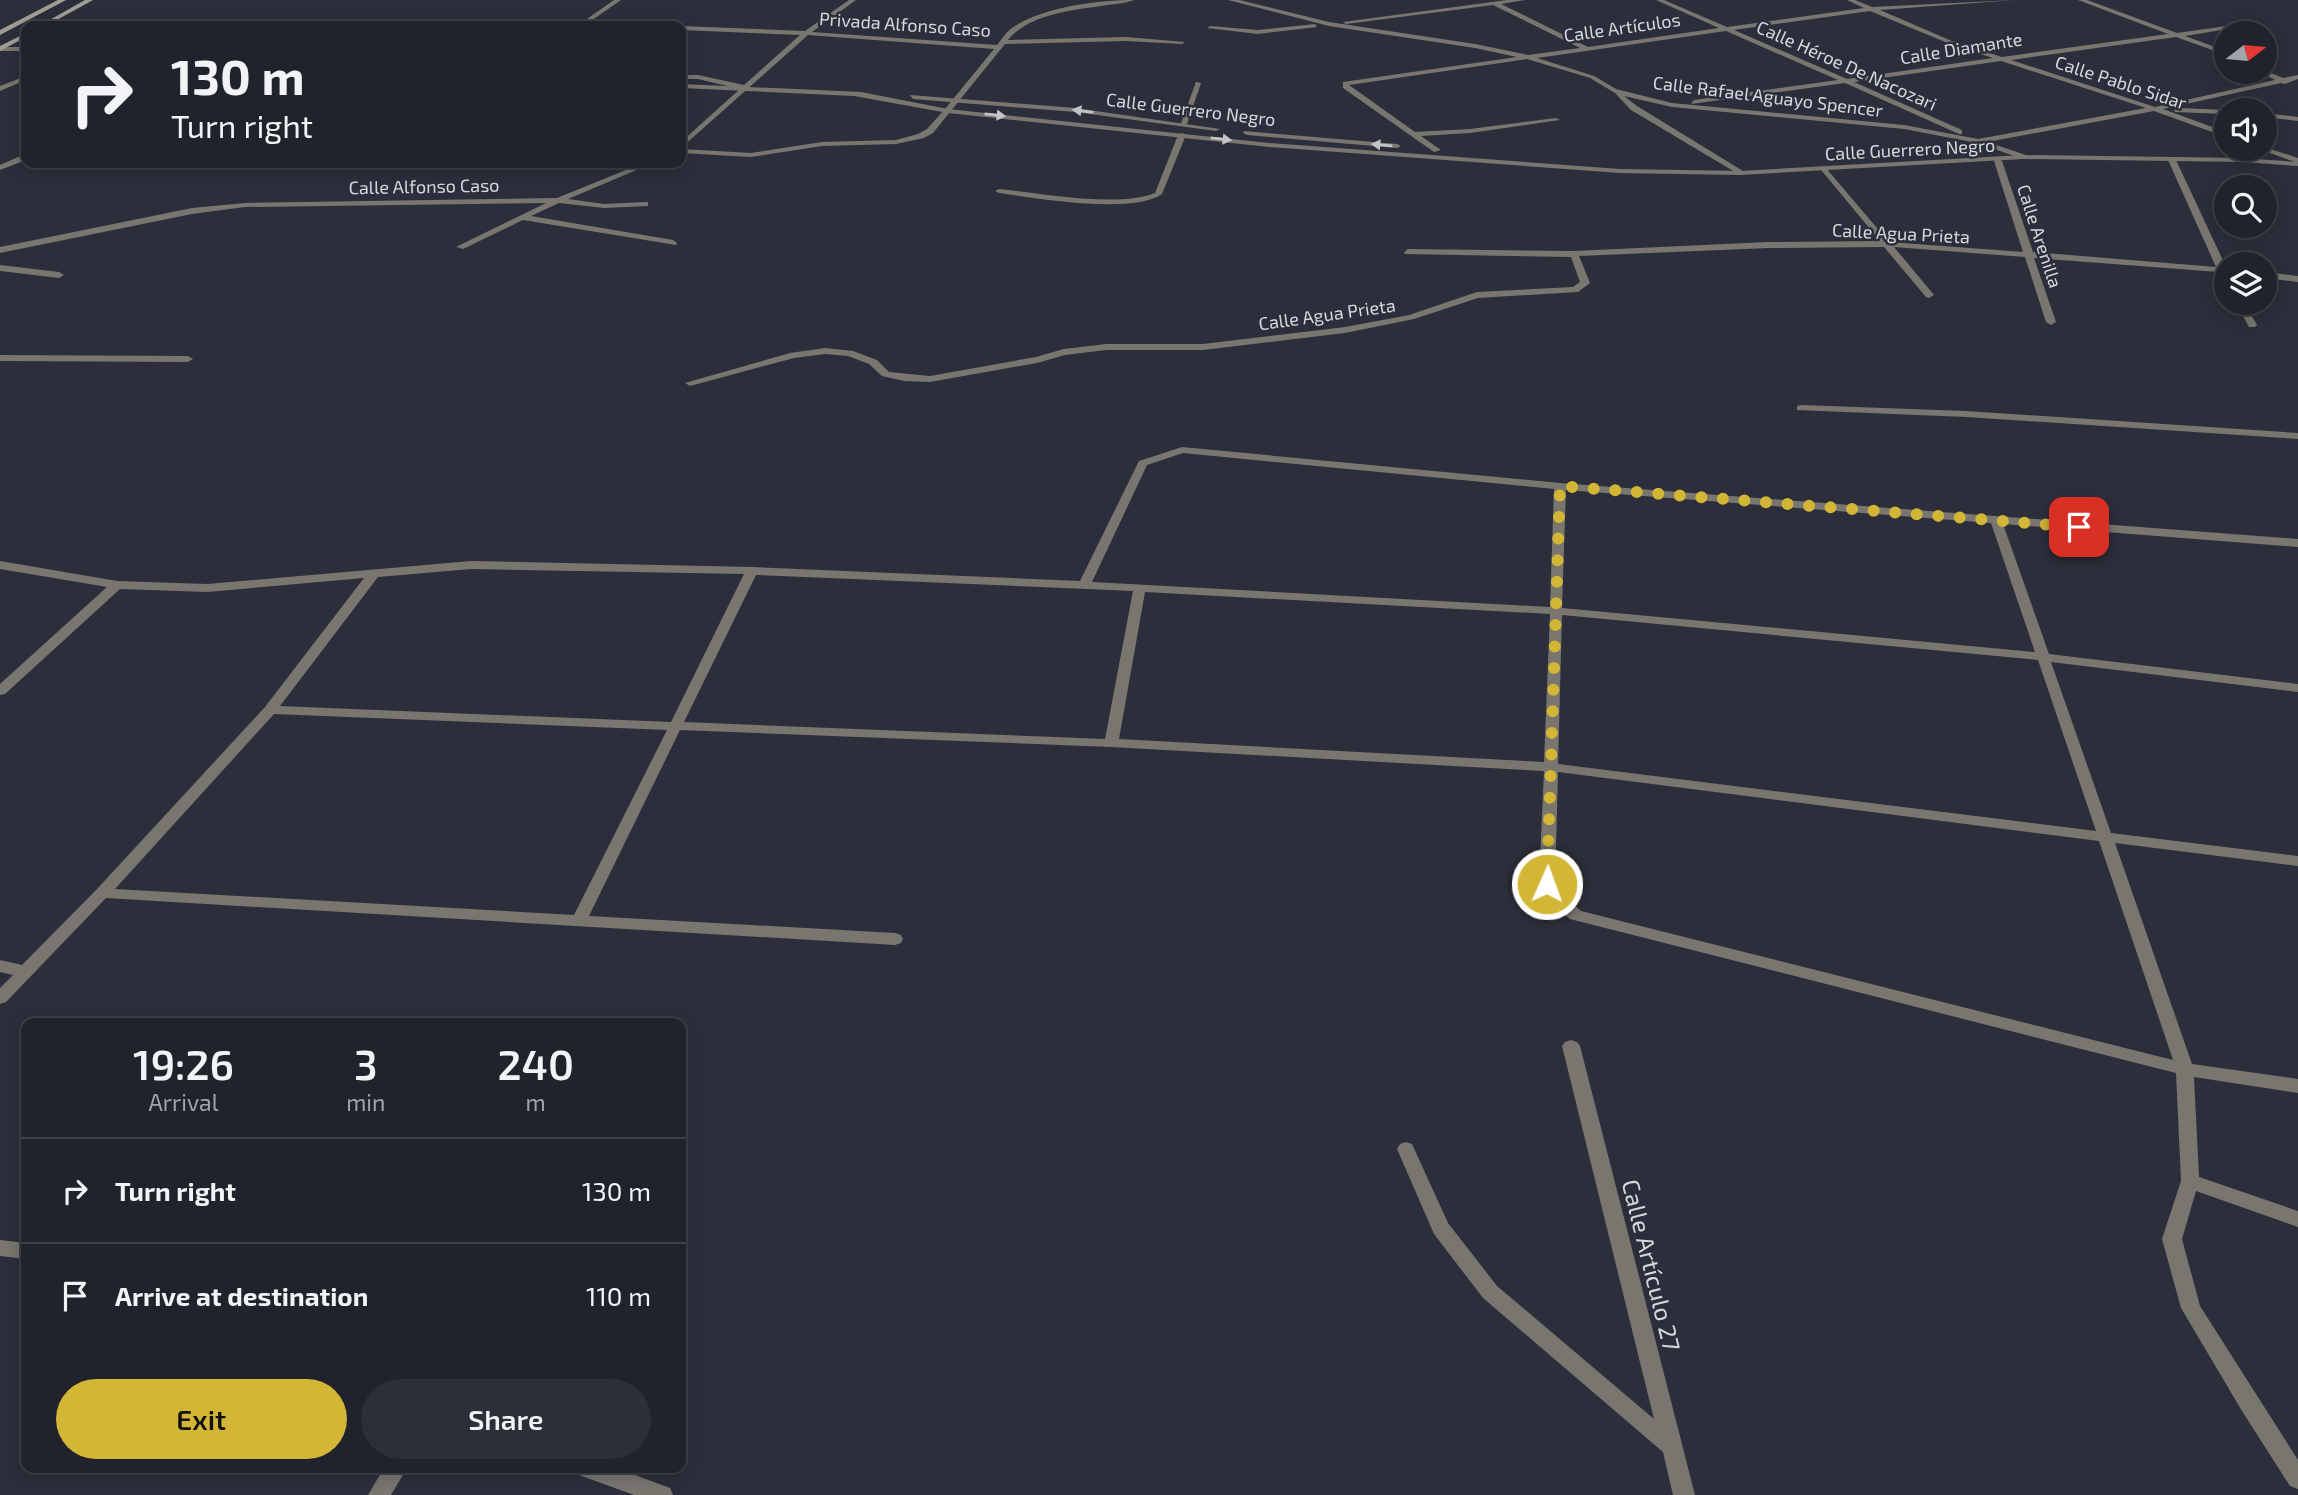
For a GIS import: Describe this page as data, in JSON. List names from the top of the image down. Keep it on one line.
{"streets":{"street":["Privada Alfonso Caso","Calle Artículos","Calle Diamante","Calle Héroe De Nacozari","Calle Pablo Sidar","Calle Rafael Aguayo Spencer","Calle Guerrero Negro","Calle Alfonso Caso","Calle Agua Prieta","Calle Arenilla","Calle Artículo 27"]},"crossings":[["Calle Artículos","Calle Héroe De Nacozari"],["Calle Artículos","Calle Pablo Sidar"],["Calle Artículos","Calle Rafael Aguayo Spencer"],["Calle Diamante","Calle Héroe De Nacozari"],["Calle Diamante","Calle Pablo Sidar"],["Calle Diamante","Calle Rafael Aguayo Spencer"],["Calle Héroe De Nacozari","Calle Rafael Aguayo Spencer"],["Calle Héroe De Nacozari","Calle Guerrero Negro"],["Calle Guerrero Negro","Calle Arenilla"],["Calle Agua Prieta","Calle Arenilla"]],"north":"right","page":{"turn":["130 m","Turn right"],"eta":["19:26","Arrival","3","min","240","m"],"list":[{"name":"Turn right","value":"130 m"},{"name":"Arrive at destination","value":"110 m"}],"buttons":["Exit","Share"]}}
